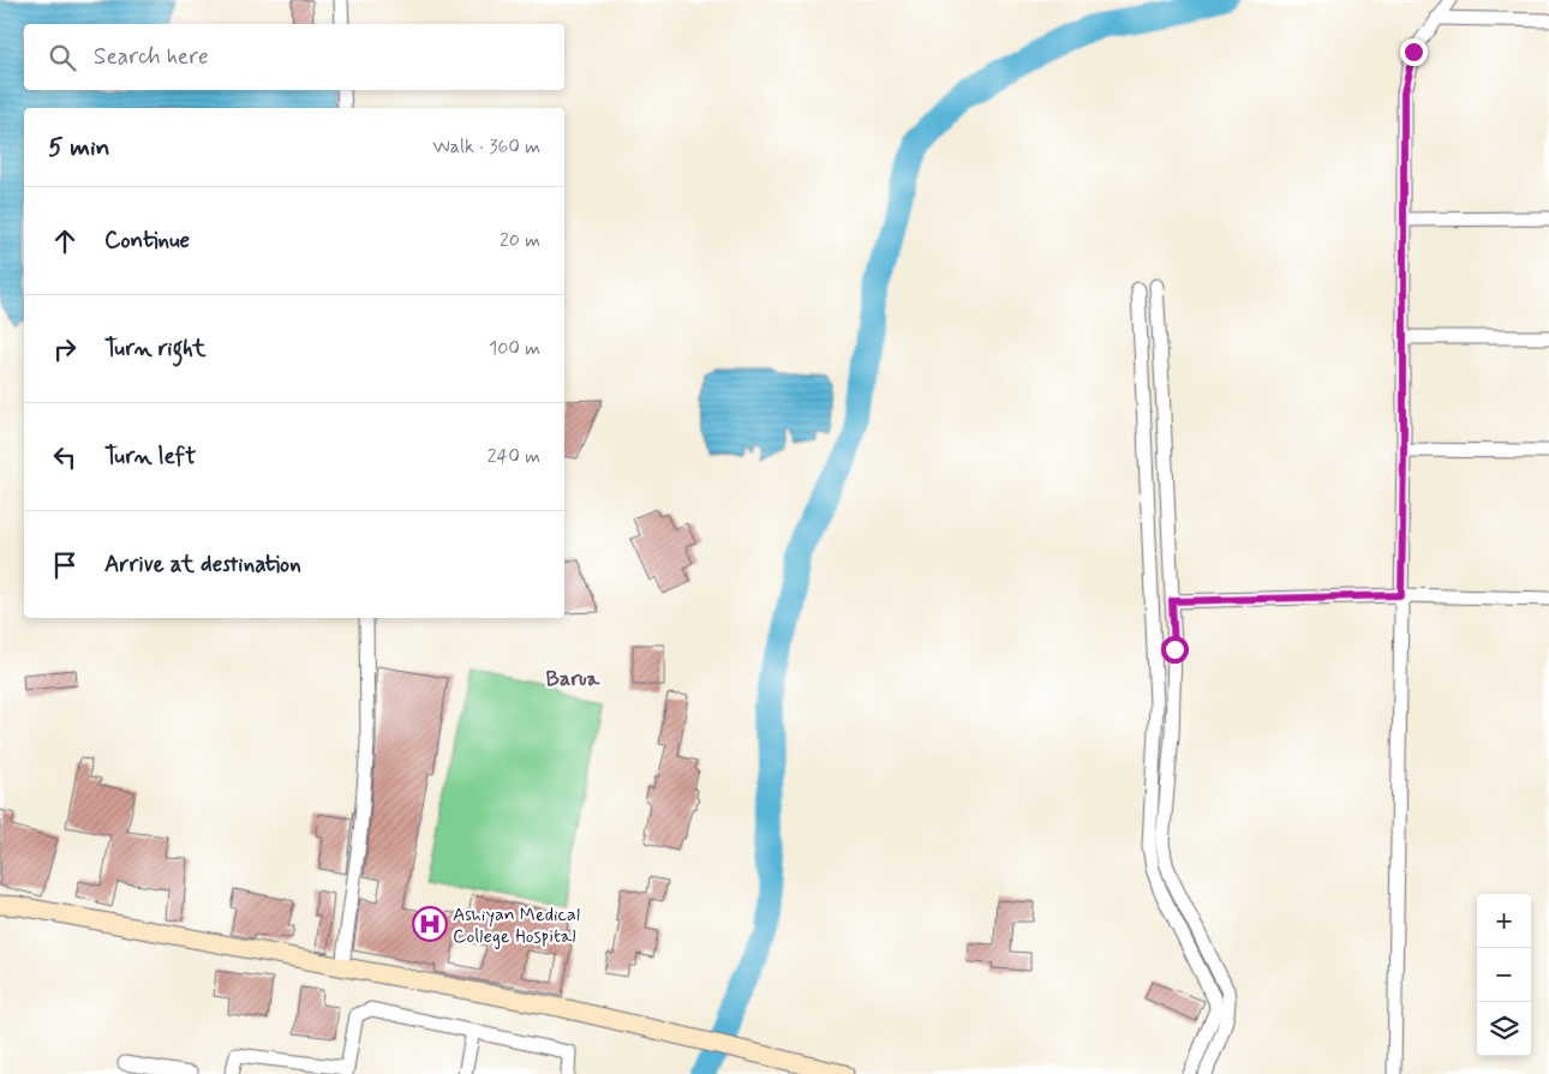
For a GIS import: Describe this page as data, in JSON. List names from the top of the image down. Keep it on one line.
{"districts":["Barua"],"places":{"hospital":["Ashiyan Medical College Hospital"]},"page":{"search":"Search here","heading":["5 min","Walk · 360 m"],"list":[["Continue","20 m"],["Turn right","100 m"],["Turn left","240 m"],"Arrive at destination"],"map_buttons":["+","−"]}}
